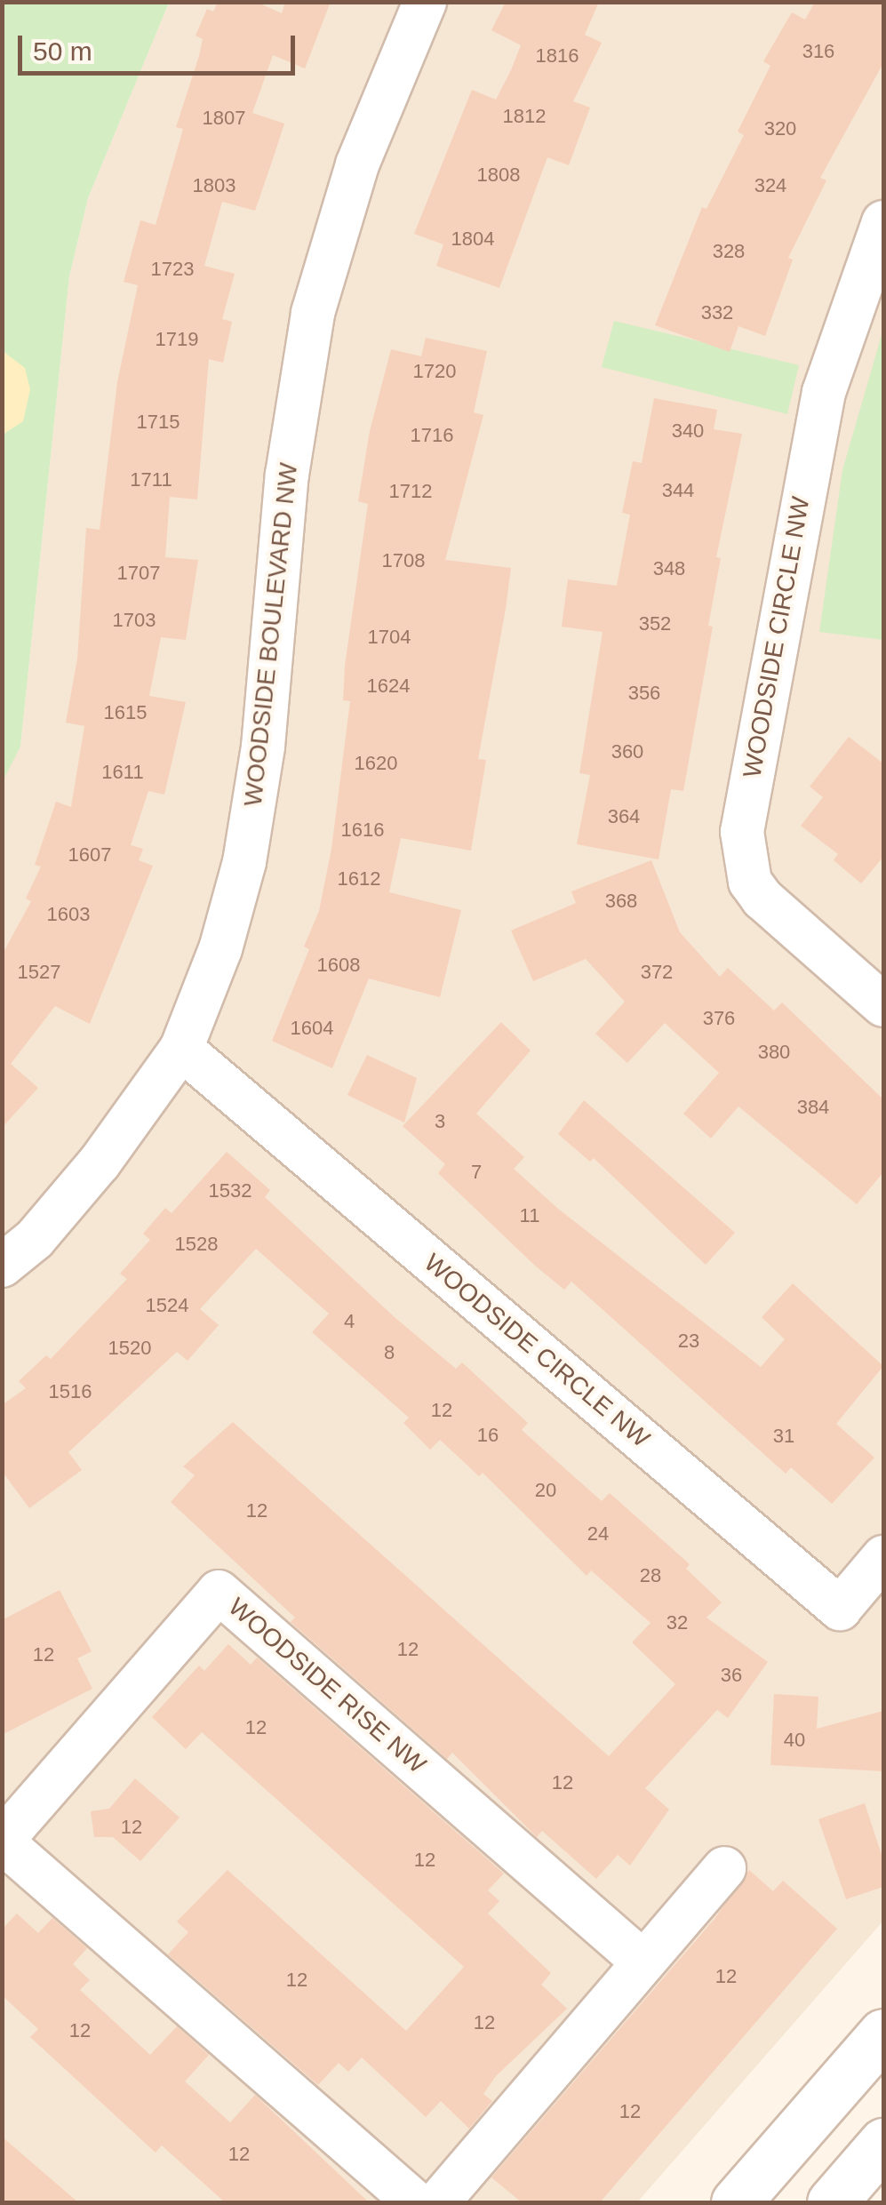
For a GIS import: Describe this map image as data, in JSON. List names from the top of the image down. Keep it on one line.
{"streets":{"street":["WOODSIDE BOULEVARD NW","WOODSIDE CIRCLE NW","WOODSIDE RISE NW"]},"crossings":[["WOODSIDE BOULEVARD NW","WOODSIDE CIRCLE NW"]],"house_numbers":["316","1816","1812","1807","320","1808","1803","324","1804","328","1723","332","1719","1720","1715","340","1716","1711","344","1712","1708","348","1707","1703","352","1704","1624","356","1615","360","1620","1611","364","1616","1607","1612","368","1603","1608","1527","372","376","1604","380","384","3","7","1532","11","1528","1524","4","23","1520","8","1516","12","16","31","20","12","24","28","32","12","12","36","12","40","12","12","12","12","12","12","12","12","12"],"scale_bar":"50 m"}
